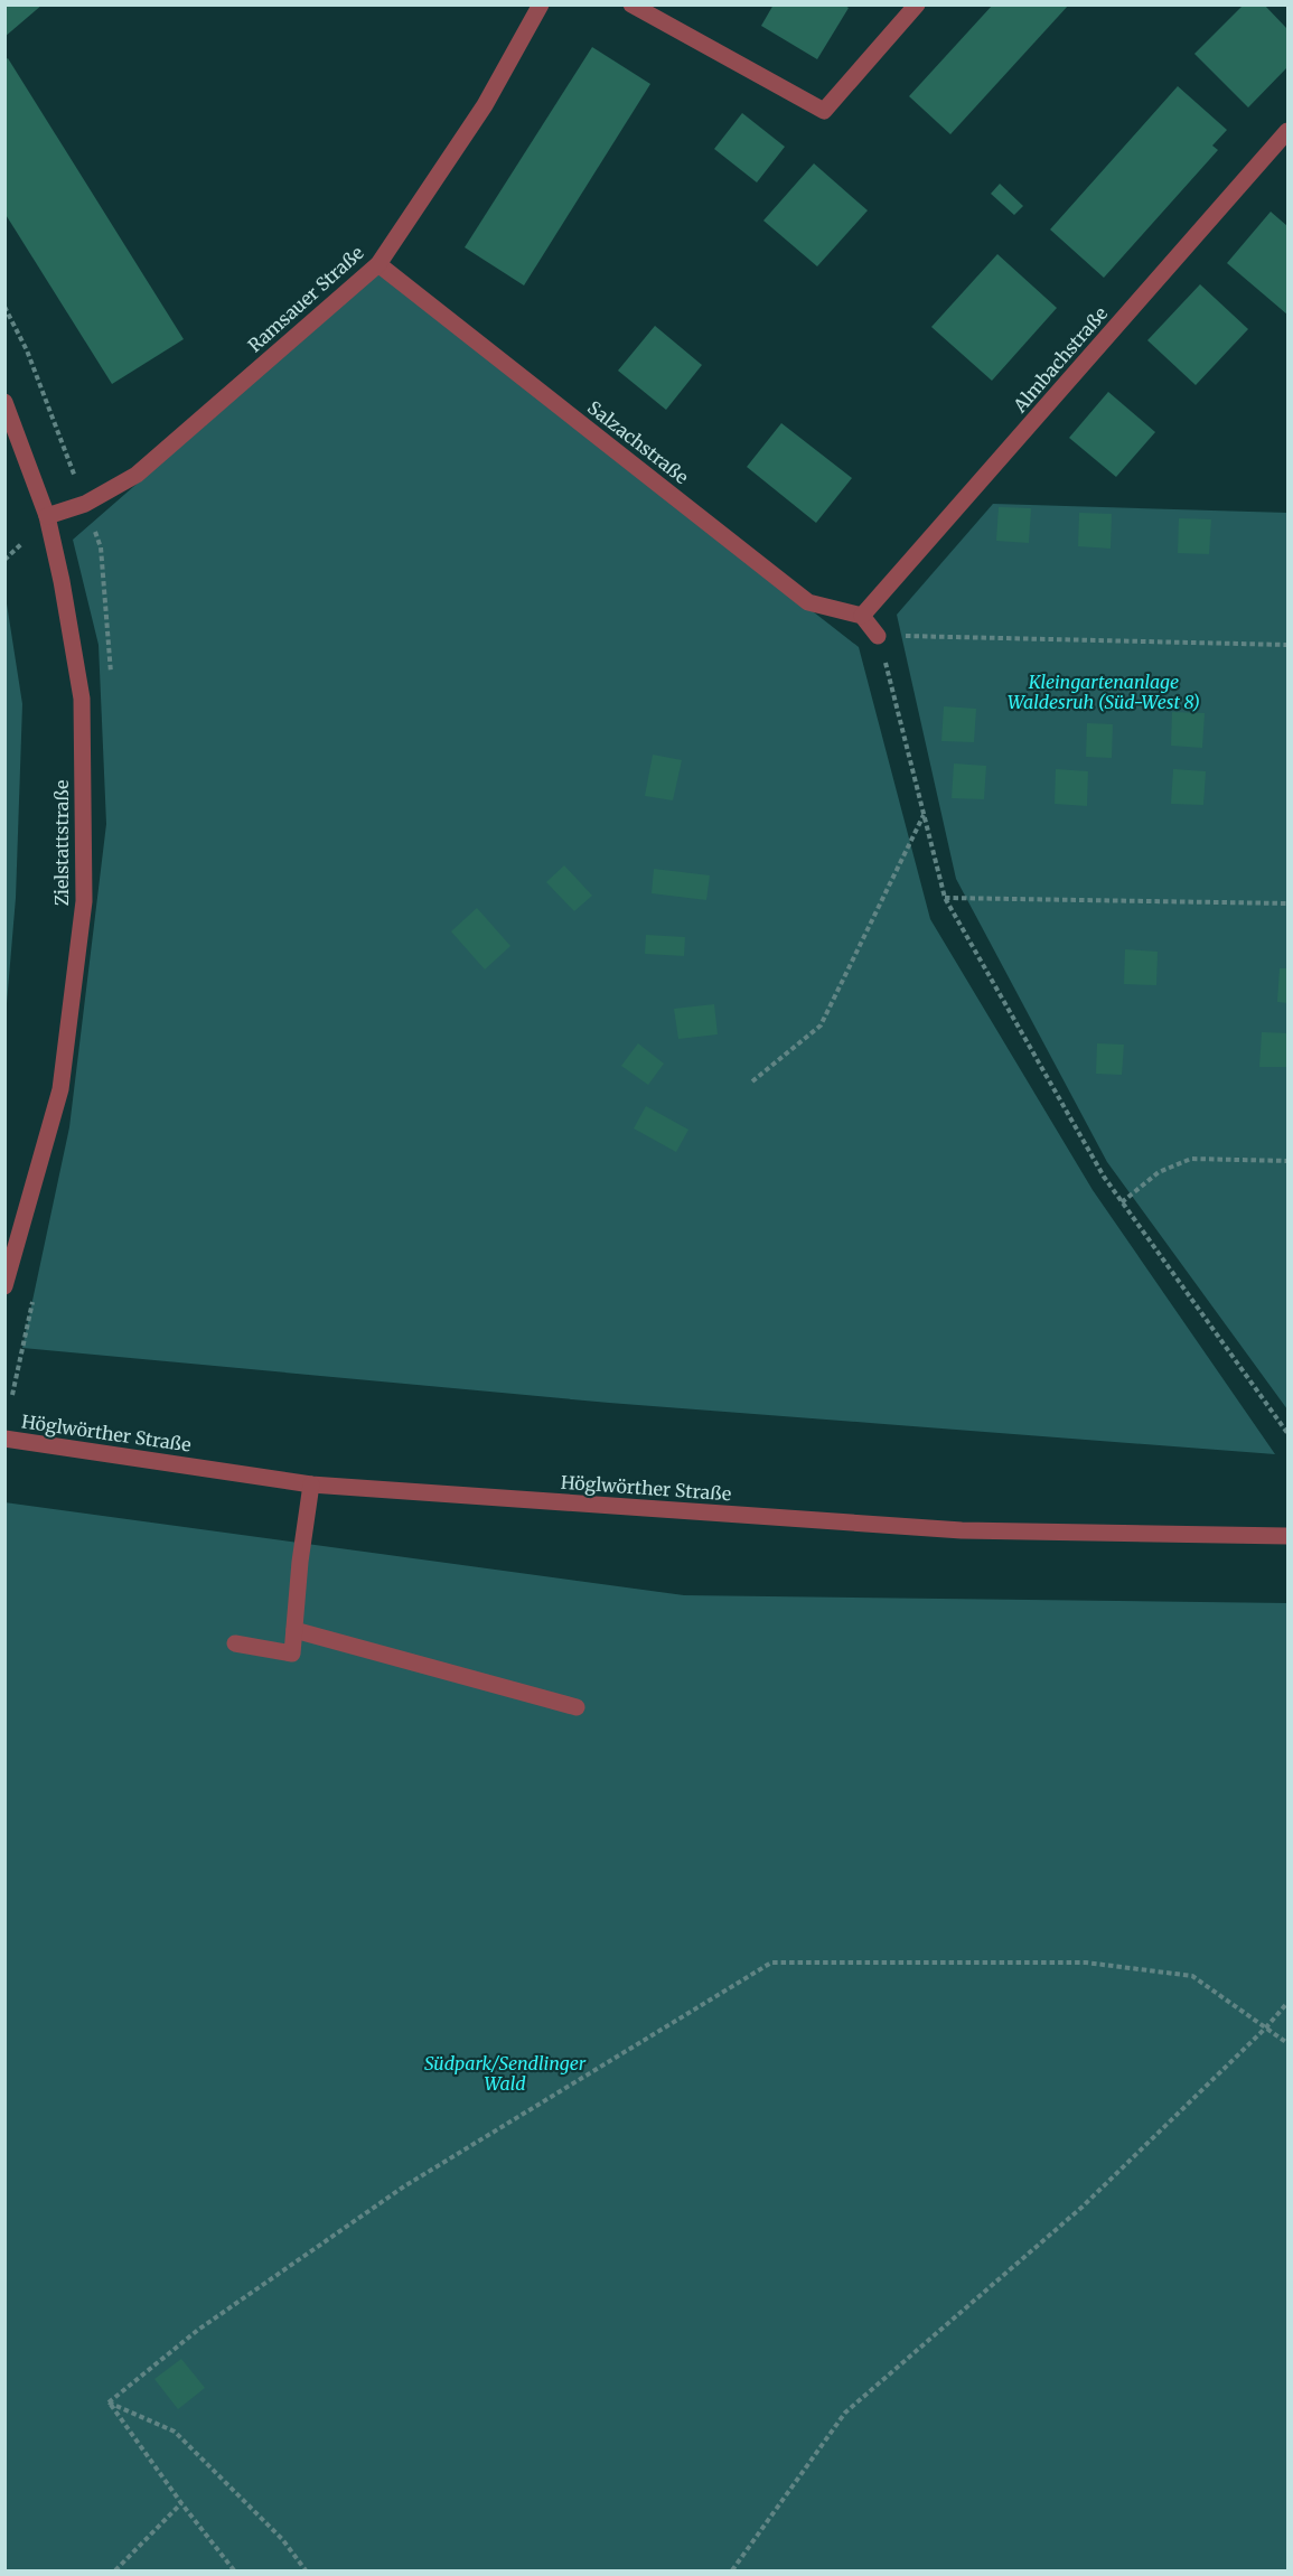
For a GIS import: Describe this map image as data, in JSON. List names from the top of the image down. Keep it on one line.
{"streets":{"street":["Ramsauer Straße","Almbachstraße","Salzachstraße","Zielstattstraße","Höglwörther Straße"]},"crossings":[["Ramsauer Straße","Salzachstraße"],["Ramsauer Straße","Zielstattstraße"],["Almbachstraße","Salzachstraße"]],"parks":["Kleingartenanlage Waldesruh (Süd-West 8)","Südpark/Sendlinger Wald"]}
